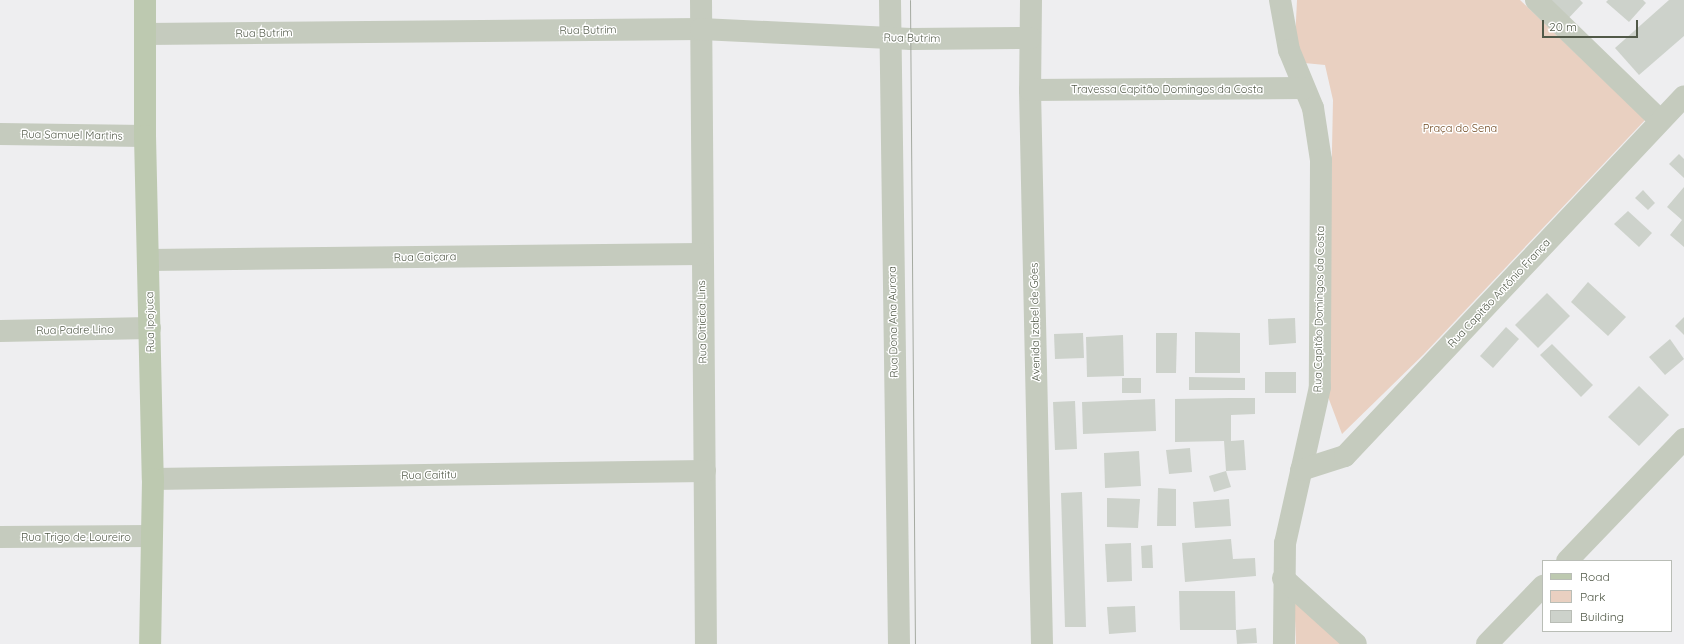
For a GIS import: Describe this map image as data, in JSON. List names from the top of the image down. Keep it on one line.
{"streets":{"main road":["Rua Ipojuca"],"street":["Rua Butrim","Travessa Capitão Domingos da Costa","Rua Samuel Martins","Rua Caiçara","Rua Capitão Antônio França","Rua Capitão Domingos da Costa","Rua Oiticica Lins","Rua Dona Ana Aurora","Avenida Izabel de Góes","Rua Padre Lino","Rua Caititu","Rua Trigo de Loureiro"]},"crossings":[["Rua Butrim","Rua Ipojuca"],["Rua Butrim","Rua Oiticica Lins"],["Rua Butrim","Rua Dona Ana Aurora"],["Rua Butrim","Avenida Izabel de Góes"],["Travessa Capitão Domingos da Costa","Rua Capitão Domingos da Costa"],["Travessa Capitão Domingos da Costa","Avenida Izabel de Góes"],["Rua Samuel Martins","Rua Ipojuca"],["Rua Caiçara","Rua Ipojuca"],["Rua Caiçara","Rua Oiticica Lins"],["Rua Capitão Antônio França","Rua Capitão Domingos da Costa"],["Rua Ipojuca","Rua Padre Lino"],["Rua Ipojuca","Rua Caititu"],["Rua Ipojuca","Rua Trigo de Loureiro"],["Rua Oiticica Lins","Rua Caititu"]],"parks":["Praça do Sena"],"legend":["Road","Park","Building"],"scale_bar":"20 m"}
